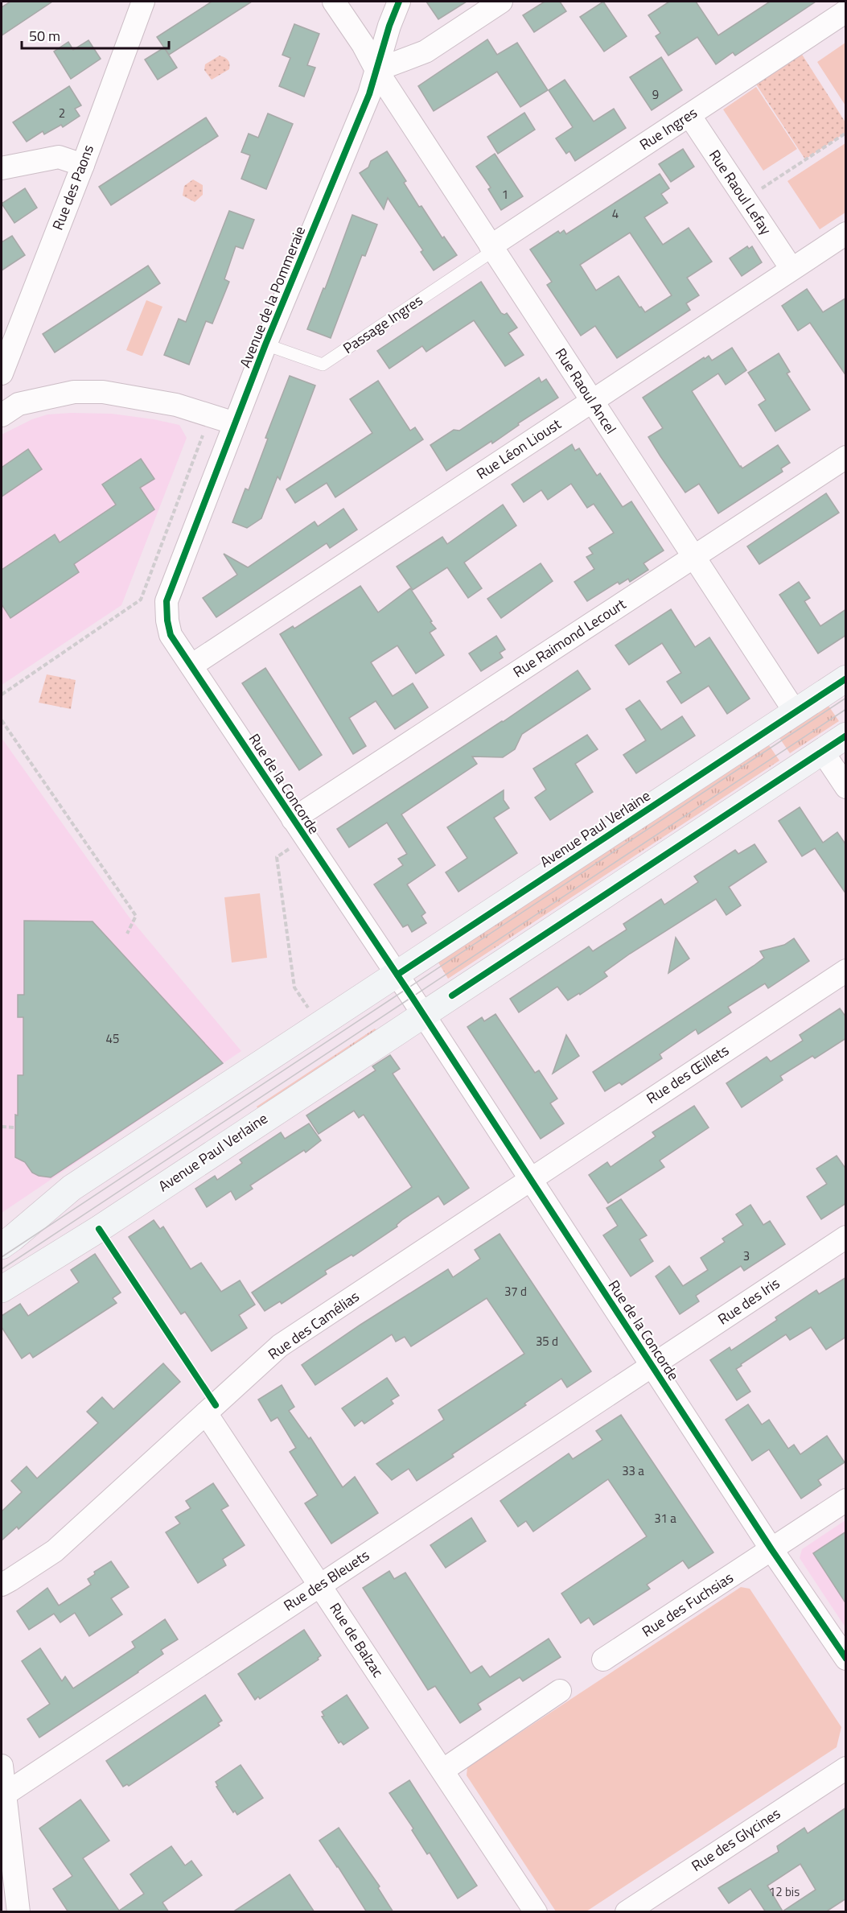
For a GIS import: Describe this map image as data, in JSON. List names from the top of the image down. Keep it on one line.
{"streets":{"street":["Rue Ingres","Rue des Paons","Rue Raoul Lefay","Avenue de la Pommeraie","Rue Raoul Ancel","Rue Léon Lioust","Rue Raimond Lecourt","Rue de la Concorde","Avenue Paul Verlaine","Rue des Œillets","Rue des Iris","Rue des Camélias","Rue des Bleuets","Rue des Fuchsias","Rue de Balzac","Rue des Glycines"],"lane":["Passage Ingres"]},"crossings":[["Rue Ingres","Rue Raoul Lefay"],["Rue Ingres","Passage Ingres"],["Rue Ingres","Rue Raoul Ancel"],["Rue Raoul Lefay","Rue Léon Lioust"],["Avenue de la Pommeraie","Passage Ingres"],["Avenue de la Pommeraie","Rue Raoul Ancel"],["Avenue de la Pommeraie","Rue de la Concorde"],["Passage Ingres","Rue Raoul Ancel"],["Rue Raoul Ancel","Rue Léon Lioust"],["Rue Raoul Ancel","Rue Raimond Lecourt"],["Rue Raoul Ancel","Avenue Paul Verlaine"],["Rue Léon Lioust","Rue de la Concorde"],["Rue Raimond Lecourt","Rue de la Concorde"],["Rue de la Concorde","Avenue Paul Verlaine"],["Rue de la Concorde","Rue des Œillets"],["Rue de la Concorde","Rue des Iris"],["Rue de la Concorde","Rue des Camélias"],["Rue de la Concorde","Rue des Bleuets"],["Rue de la Concorde","Rue des Fuchsias"],["Rue des Œillets","Rue des Camélias"],["Rue des Iris","Rue des Bleuets"],["Rue des Camélias","Rue de Balzac"],["Rue des Bleuets","Rue de Balzac"]],"house_numbers":["9","2","1","4","45","3","37 d","35 d","33 a","31 a","12 bis"],"scale_bar":"50 m"}
